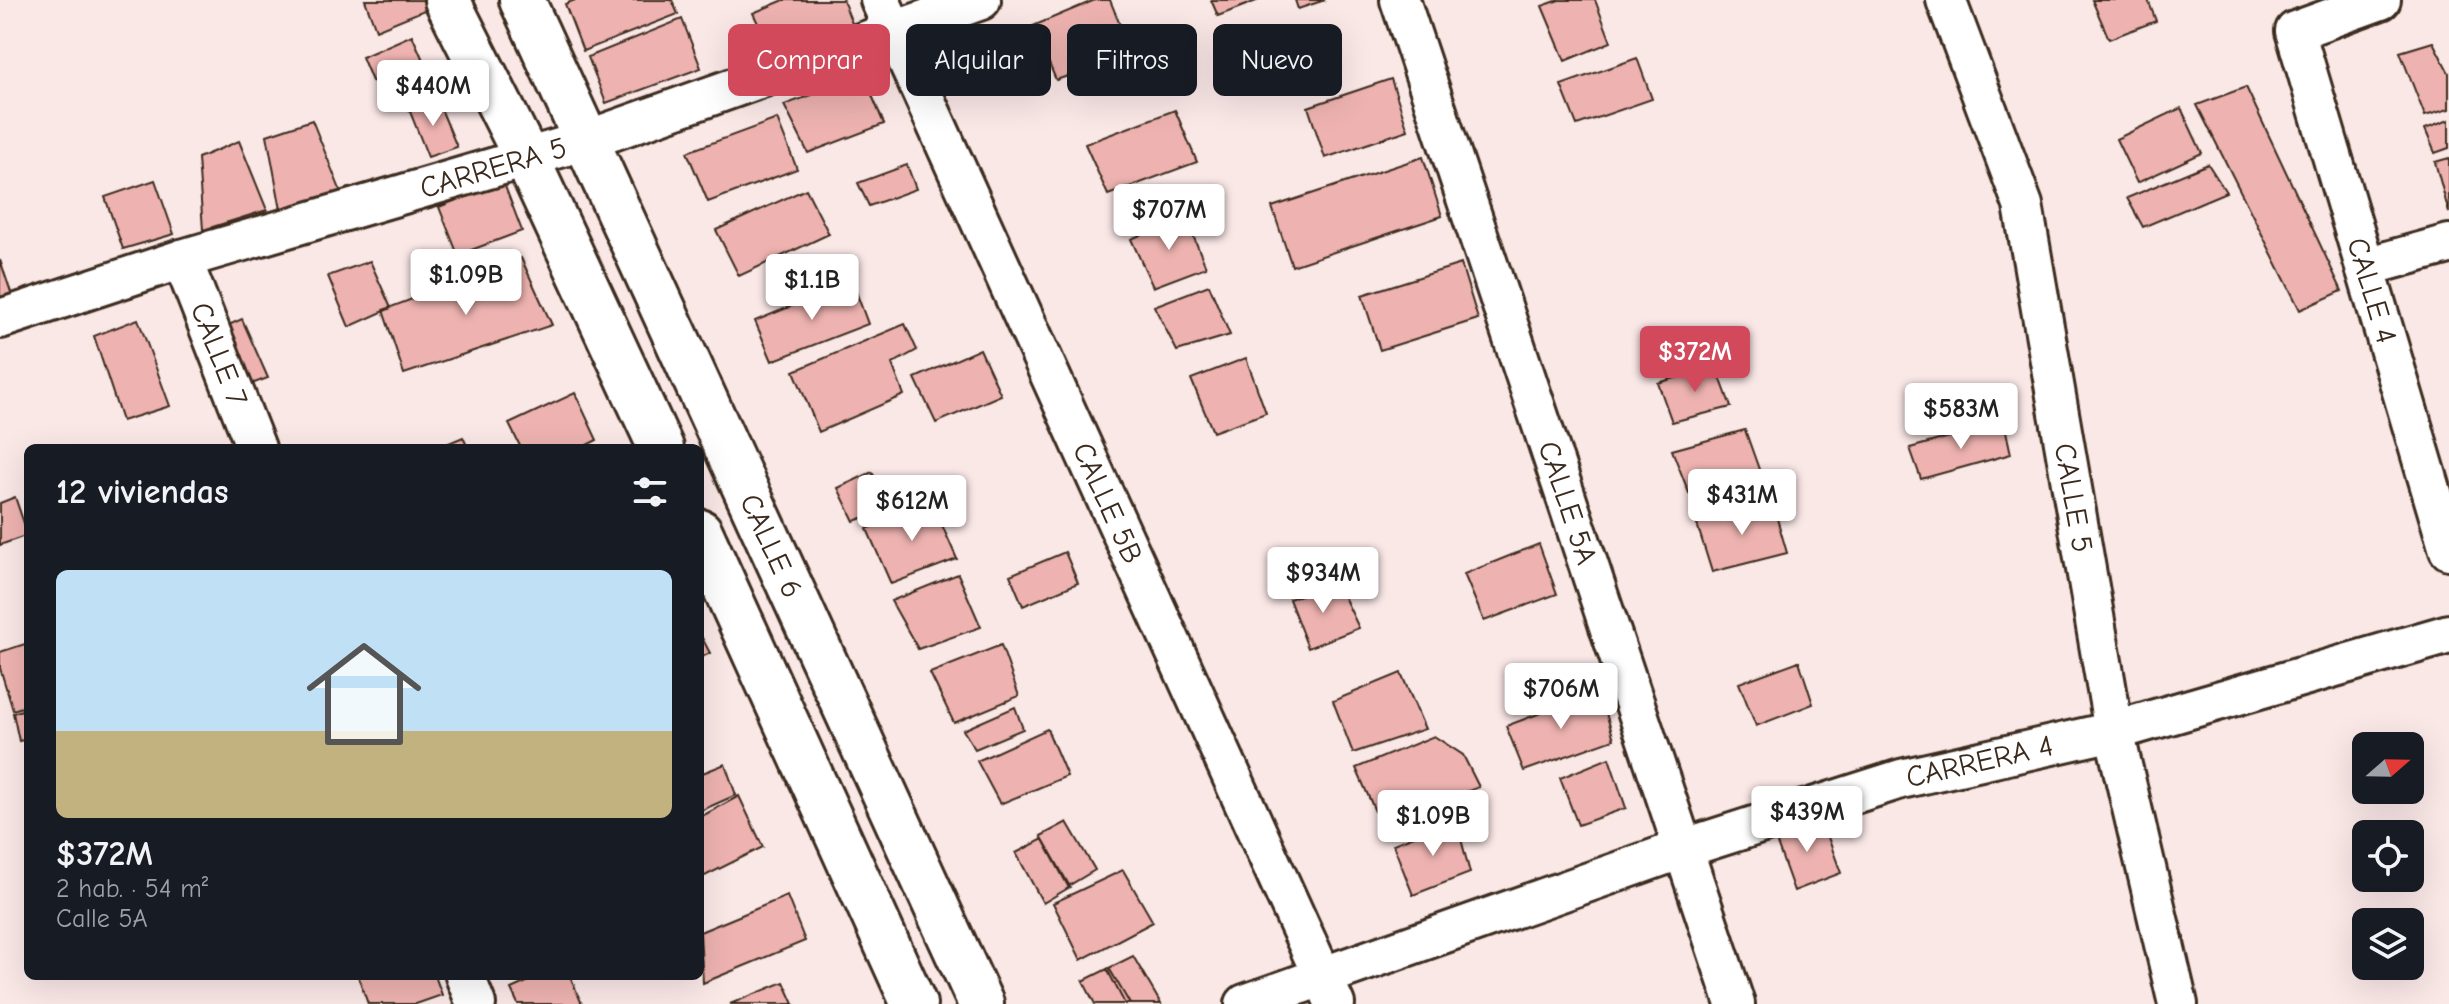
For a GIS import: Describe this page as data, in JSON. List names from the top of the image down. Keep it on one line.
{"streets":{"street":["CARRERA 5","CALLE 4","CALLE 7","CALLE 5","CALLE 5B","CALLE 5A","CALLE 6","CARRERA 4"]},"crossings":[["CARRERA 5","CALLE 7"],["CARRERA 5","CALLE 5B"],["CARRERA 5","CALLE 6"],["CALLE 5","CARRERA 4"],["CALLE 5B","CARRERA 4"],["CALLE 5A","CARRERA 4"]],"north":"right","page":{"chip":["Comprar","Alquilar","Filtros","Nuevo"],"price":["$440M","$707M","$1.09B","$1.1B","$372M","$583M","$431M","$612M","$934M","$706M","$439M","$1.09B"],"heading":"12 viviendas","list":[{"name":"$372M","note":"2 hab. · 54 m² · Calle 5A"}]}}
